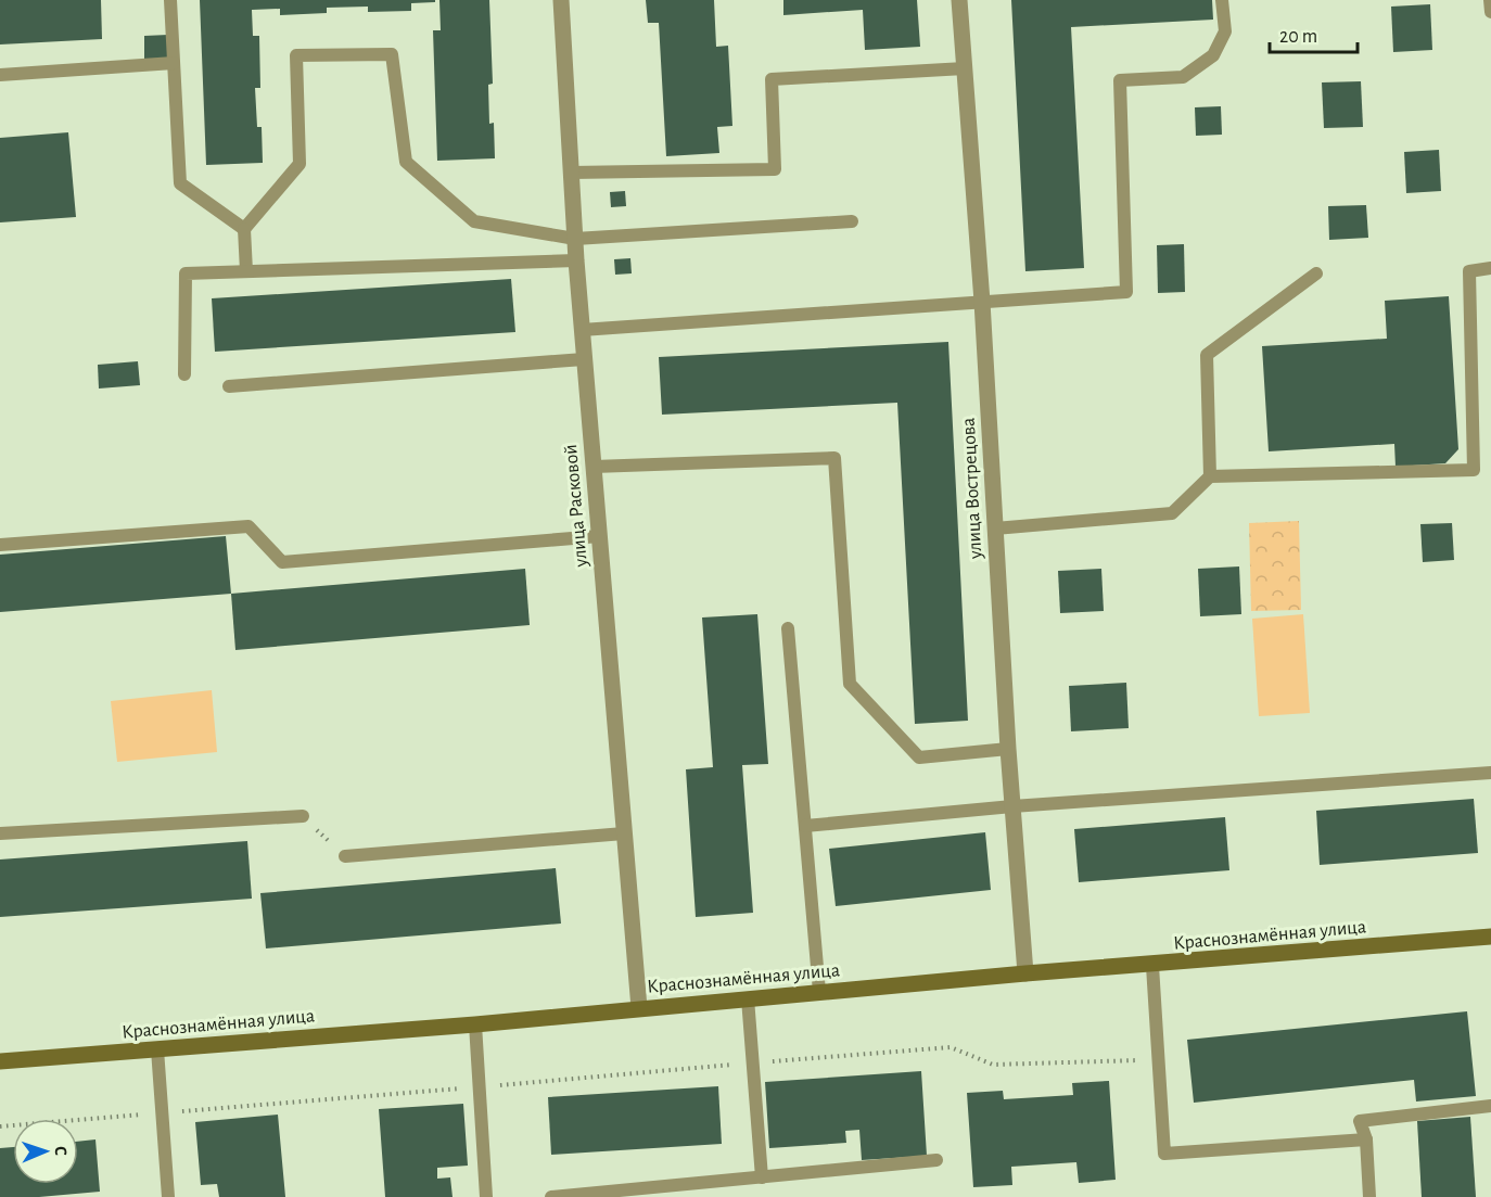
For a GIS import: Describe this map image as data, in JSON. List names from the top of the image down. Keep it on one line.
{"streets":{"street":["улица Вострецова","улица Расковой","Краснознамённая улица"]},"crossings":[["улица Вострецова","Краснознамённая улица"],["улица Расковой","Краснознамённая улица"]],"scale_bar":"20 m","north":"right"}
